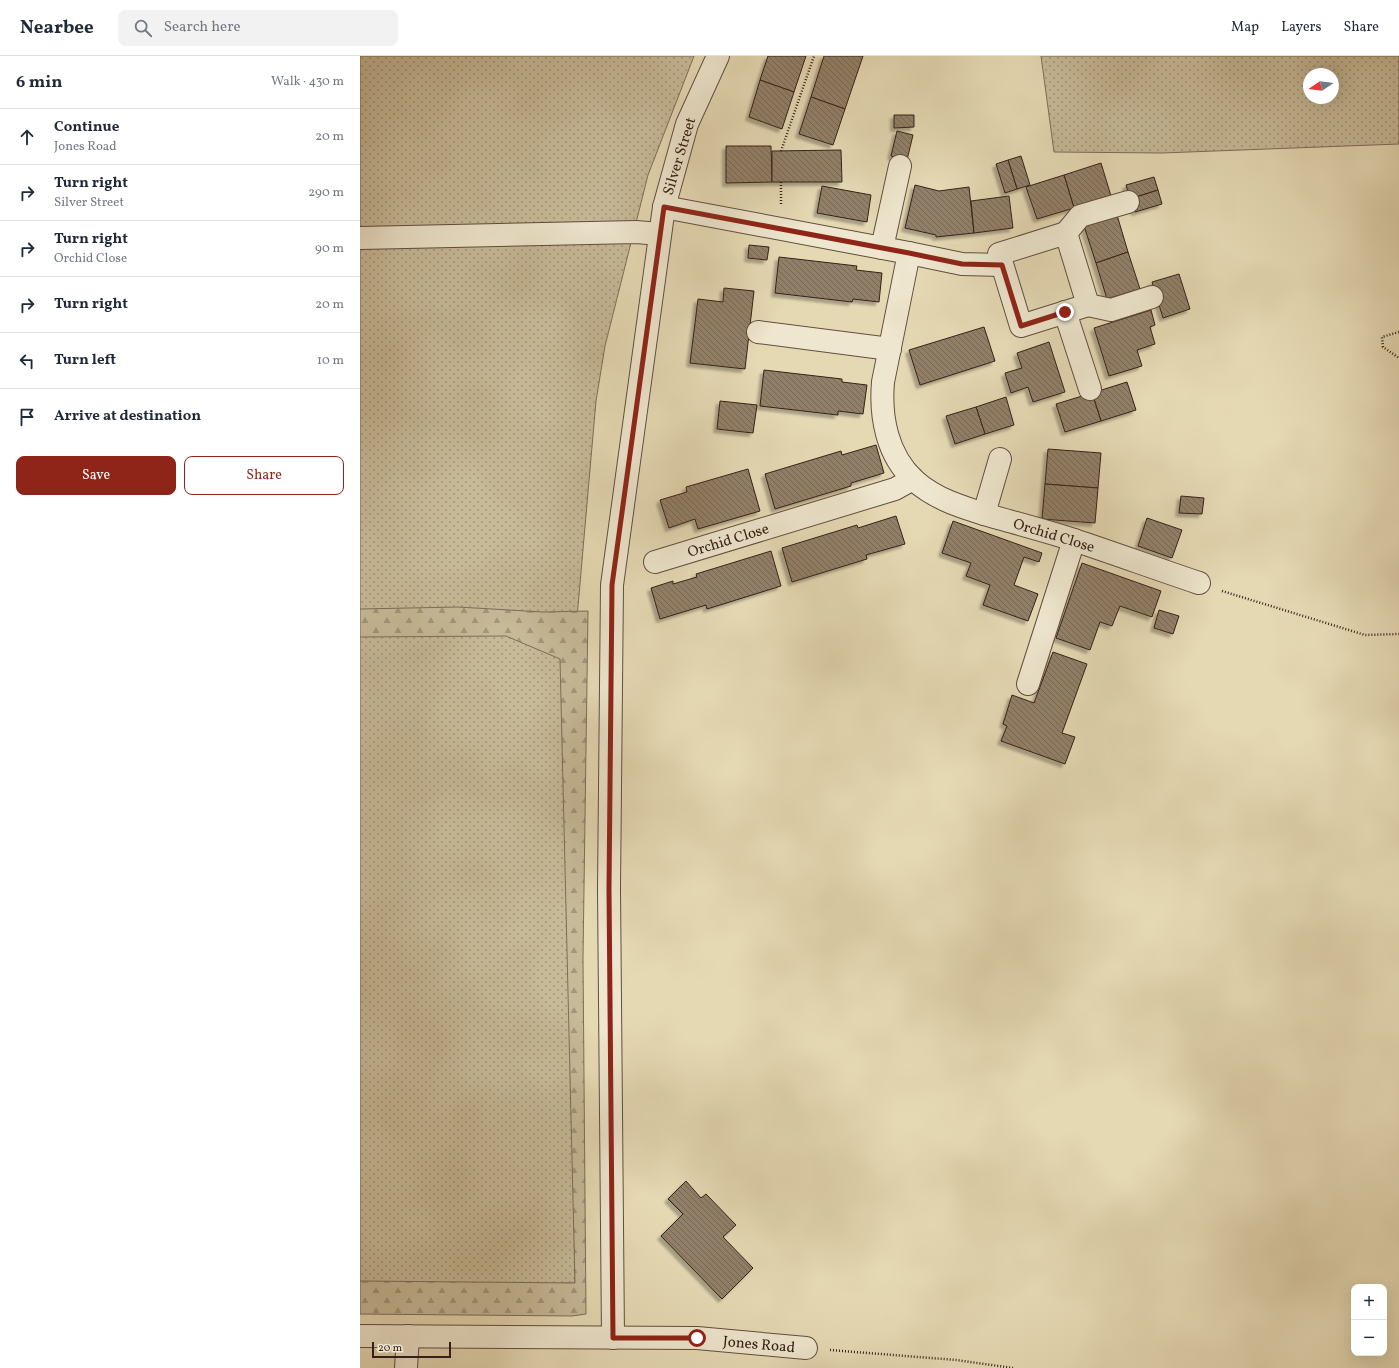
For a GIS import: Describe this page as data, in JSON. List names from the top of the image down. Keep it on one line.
{"streets":{"street":["Silver Street","Orchid Close","Jones Road"]},"crossings":[["Silver Street","Jones Road"]],"scale_bar":"20 m","north":"left","page":{"header":"Nearbee","search":"Search here","nav":["Map","Layers","Share"],"heading":["6 min","Walk · 430 m"],"list":[["Continue","Jones Road","20 m"],["Turn right","Silver Street","290 m"],["Turn right","Orchid Close","90 m"],["Turn right","20 m"],["Turn left","10 m"],"Arrive at destination"],"buttons":["Save","Share"],"map_buttons":["+","−"],"scale":"20 m"}}
